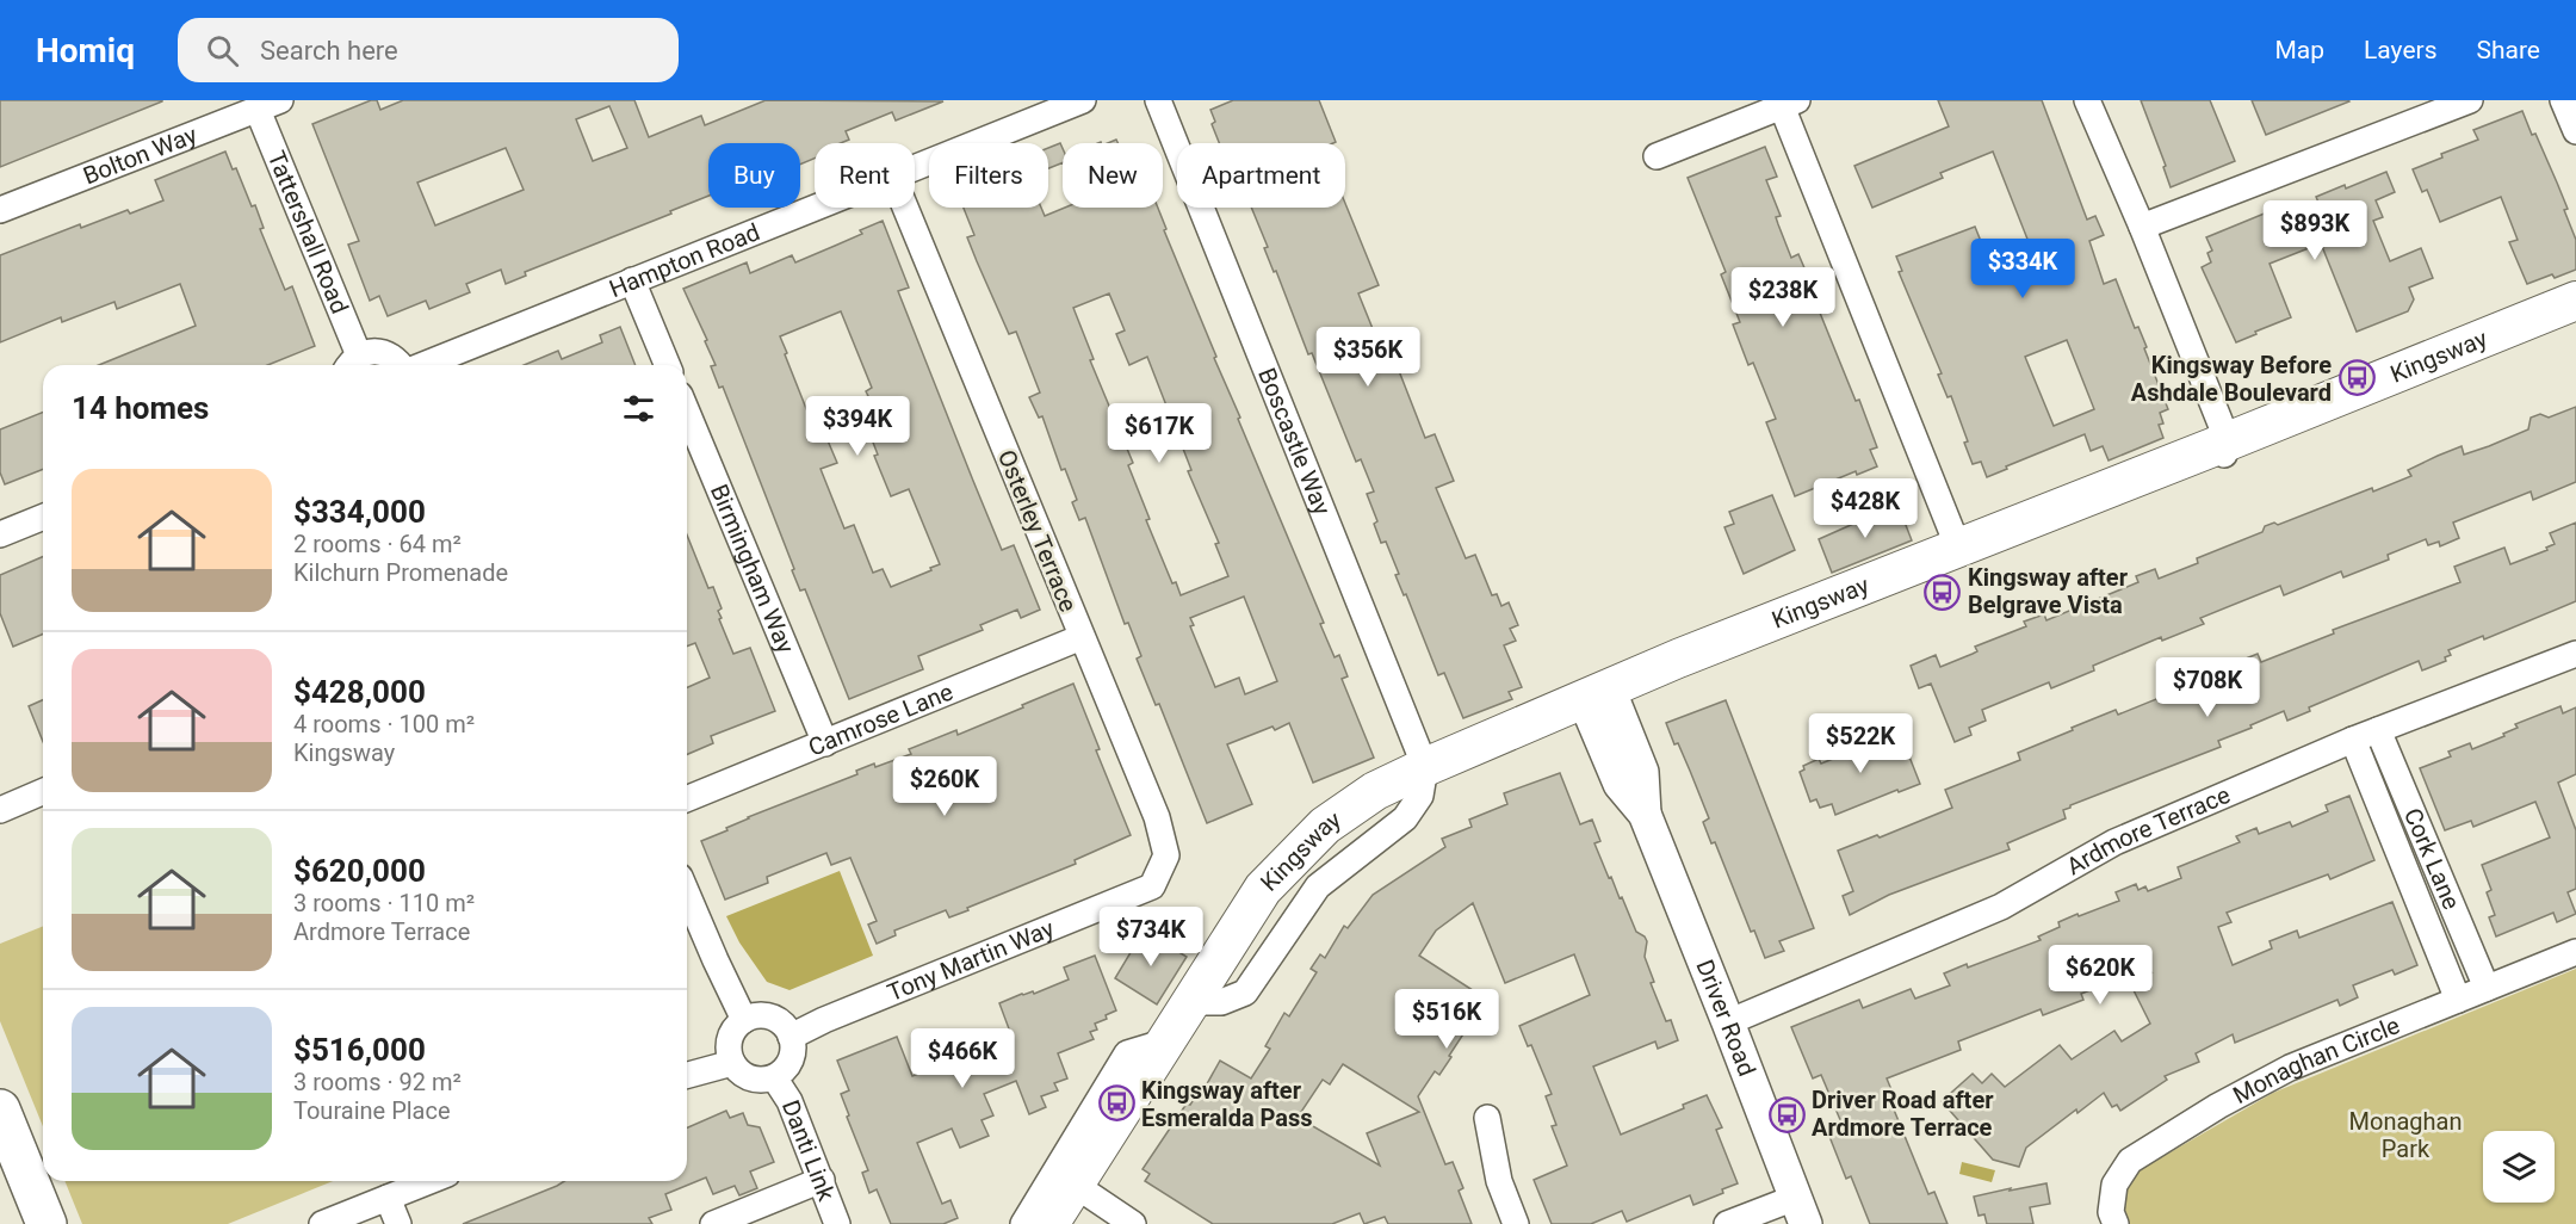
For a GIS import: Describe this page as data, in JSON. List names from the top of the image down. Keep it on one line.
{"streets":{"main road":["Kingsway"],"street":["Bolton Way","Tattershall Road","Hampton Road","Boscastle Way","Osterley Terrace","Birmingham Way","Camrose Lane","Ardmore Terrace","Cork Lane","Tony Martin Way","Driver Road","Monaghan Circle","Danti Link"]},"crossings":[["Bolton Way","Tattershall Road"],["Kingsway","Boscastle Way"],["Kingsway","Driver Road"],["Osterley Terrace","Camrose Lane"],["Osterley Terrace","Tony Martin Way"],["Birmingham Way","Camrose Lane"],["Ardmore Terrace","Cork Lane"],["Ardmore Terrace","Driver Road"],["Cork Lane","Monaghan Circle"],["Tony Martin Way","Danti Link"]],"parks":["Monaghan Park"],"places":{"bus stop":["Kingsway Before Ashdale Boulevard","Kingsway after Belgrave Vista","Kingsway after Esmeralda Pass","Driver Road after Ardmore Terrace"]},"page":{"header":"Homiq","search":"Search here","nav":["Map","Layers","Share"],"chip":["Buy","Rent","Filters","New","Apartment"],"price":["$893K","$334K","$238K","$356K","$394K","$617K","$428K","$708K","$522K","$260K","$734K","$620K","$516K","$466K"],"heading":"14 homes","list":[{"name":"$334,000","note":"2 rooms · 64 m² · Kilchurn Promenade"},{"name":"$428,000","note":"4 rooms · 100 m² · Kingsway"},{"name":"$620,000","note":"3 rooms · 110 m² · Ardmore Terrace"},{"name":"$516,000","note":"3 rooms · 92 m² · Touraine Place"}]}}
